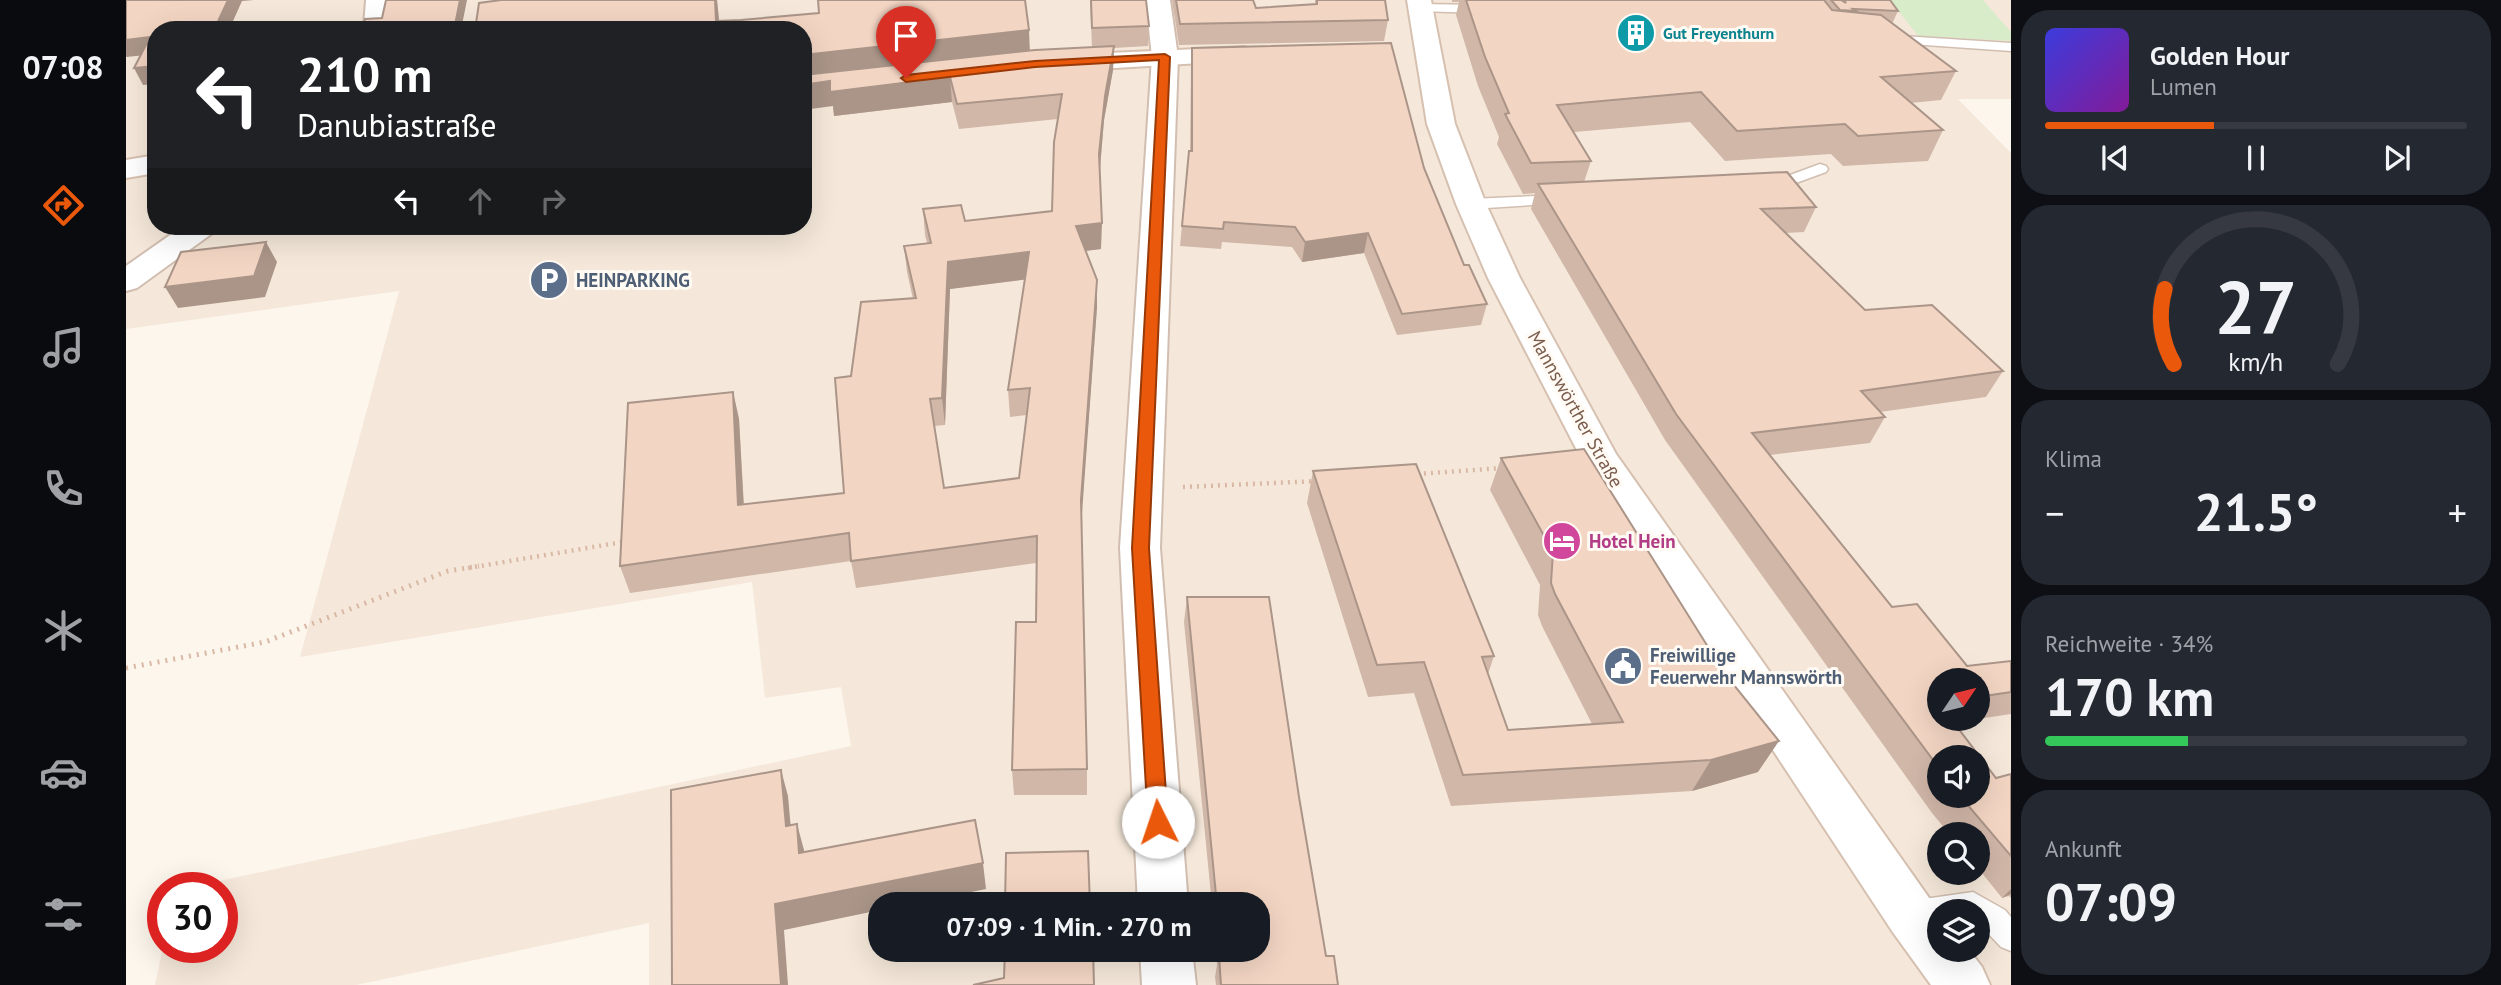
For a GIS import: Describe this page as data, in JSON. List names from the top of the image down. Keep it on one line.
{"streets":{"street":["Mannswörther Straße"]},"places":{"building":["Gut Freyenthurn"],"parking":["HEINPARKING"],"hotel":["Hotel Hein"],"public building":["Freiwillige Feuerwehr Mannswörth"]},"north":"top right","page":{"tabs":"07:08","turn":["210 m","Danubiastraße"],"song":["Golden Hour","Lumen"],"tile":["Klima",["Reichweite · 34%","170 km"],["Ankunft","07:09"]],"heat":["−","21.5°","+"],"limit":"30","trip":"07:09 · 1 Min. · 270 m","gauge":["27","km/h"]}}
